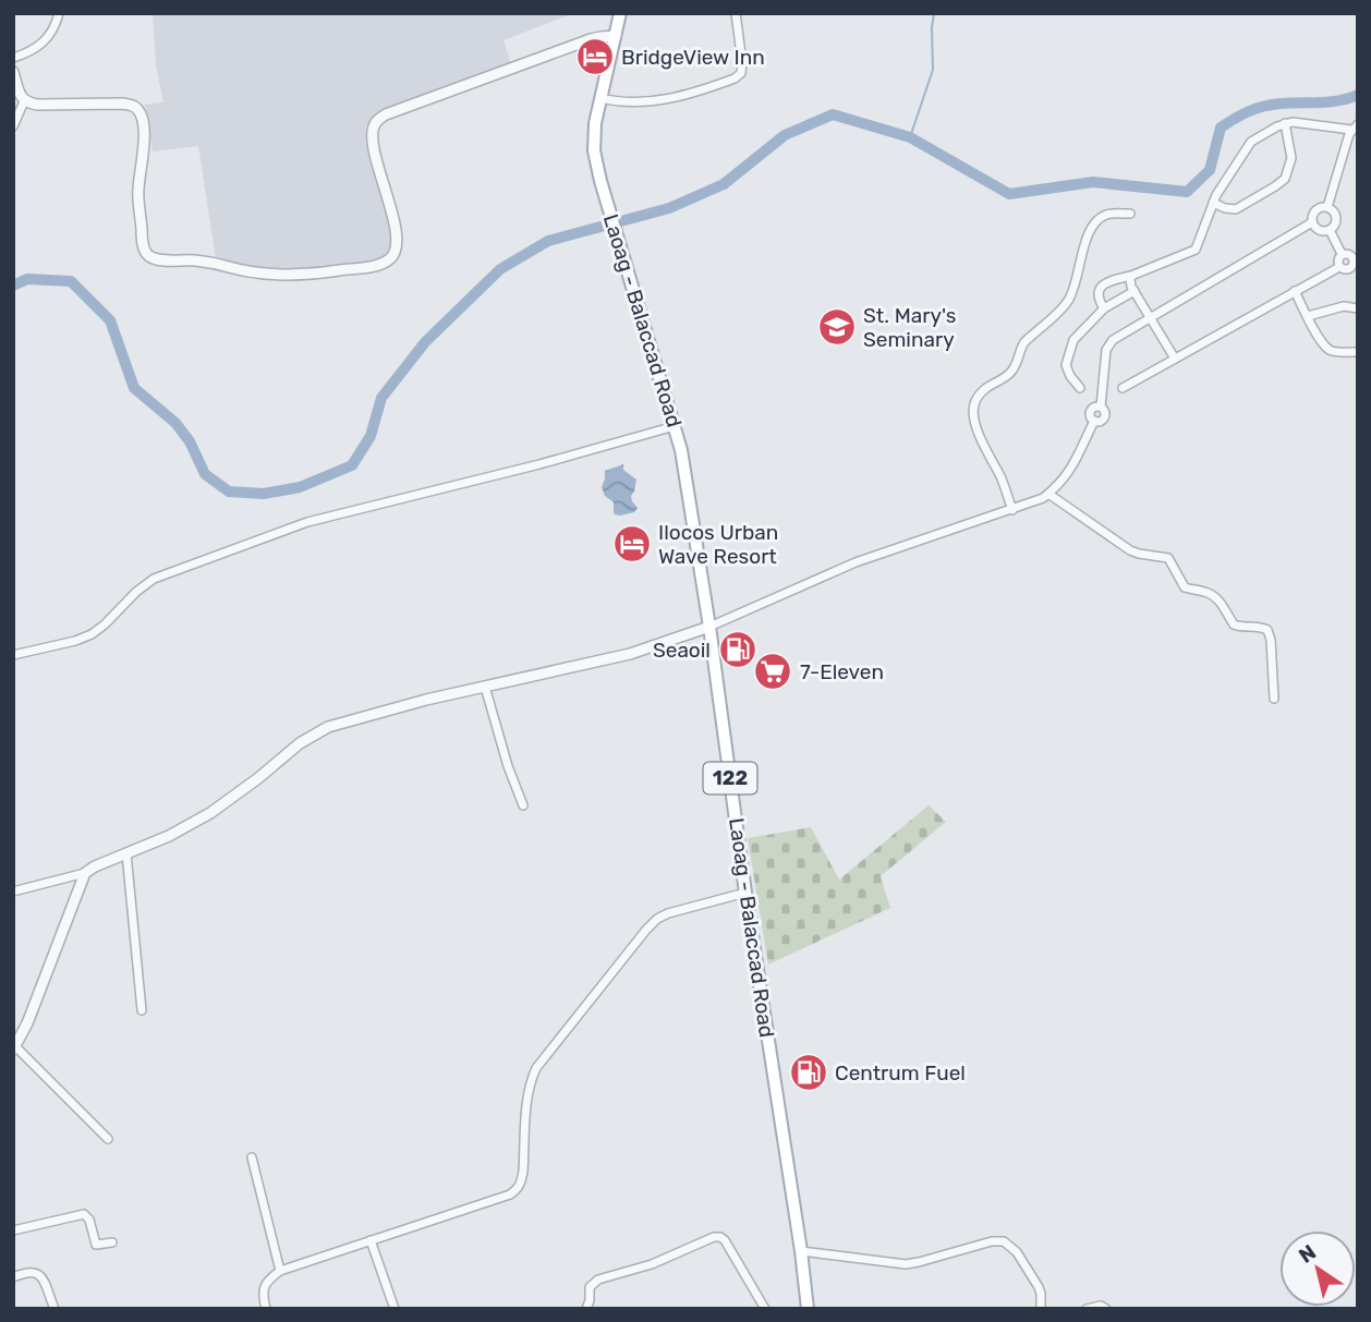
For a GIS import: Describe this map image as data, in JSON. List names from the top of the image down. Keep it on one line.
{"streets":{"main road":["Laoag - Balaccad Road","122"]},"places":{"hotel":["BridgeView Inn","Ilocos Urban Wave Resort"],"school or university":["St. Mary's Seminary"],"fuel station":["Seaoil","Centrum Fuel"],"supermarket":["7-Eleven"]},"north":"top left"}
